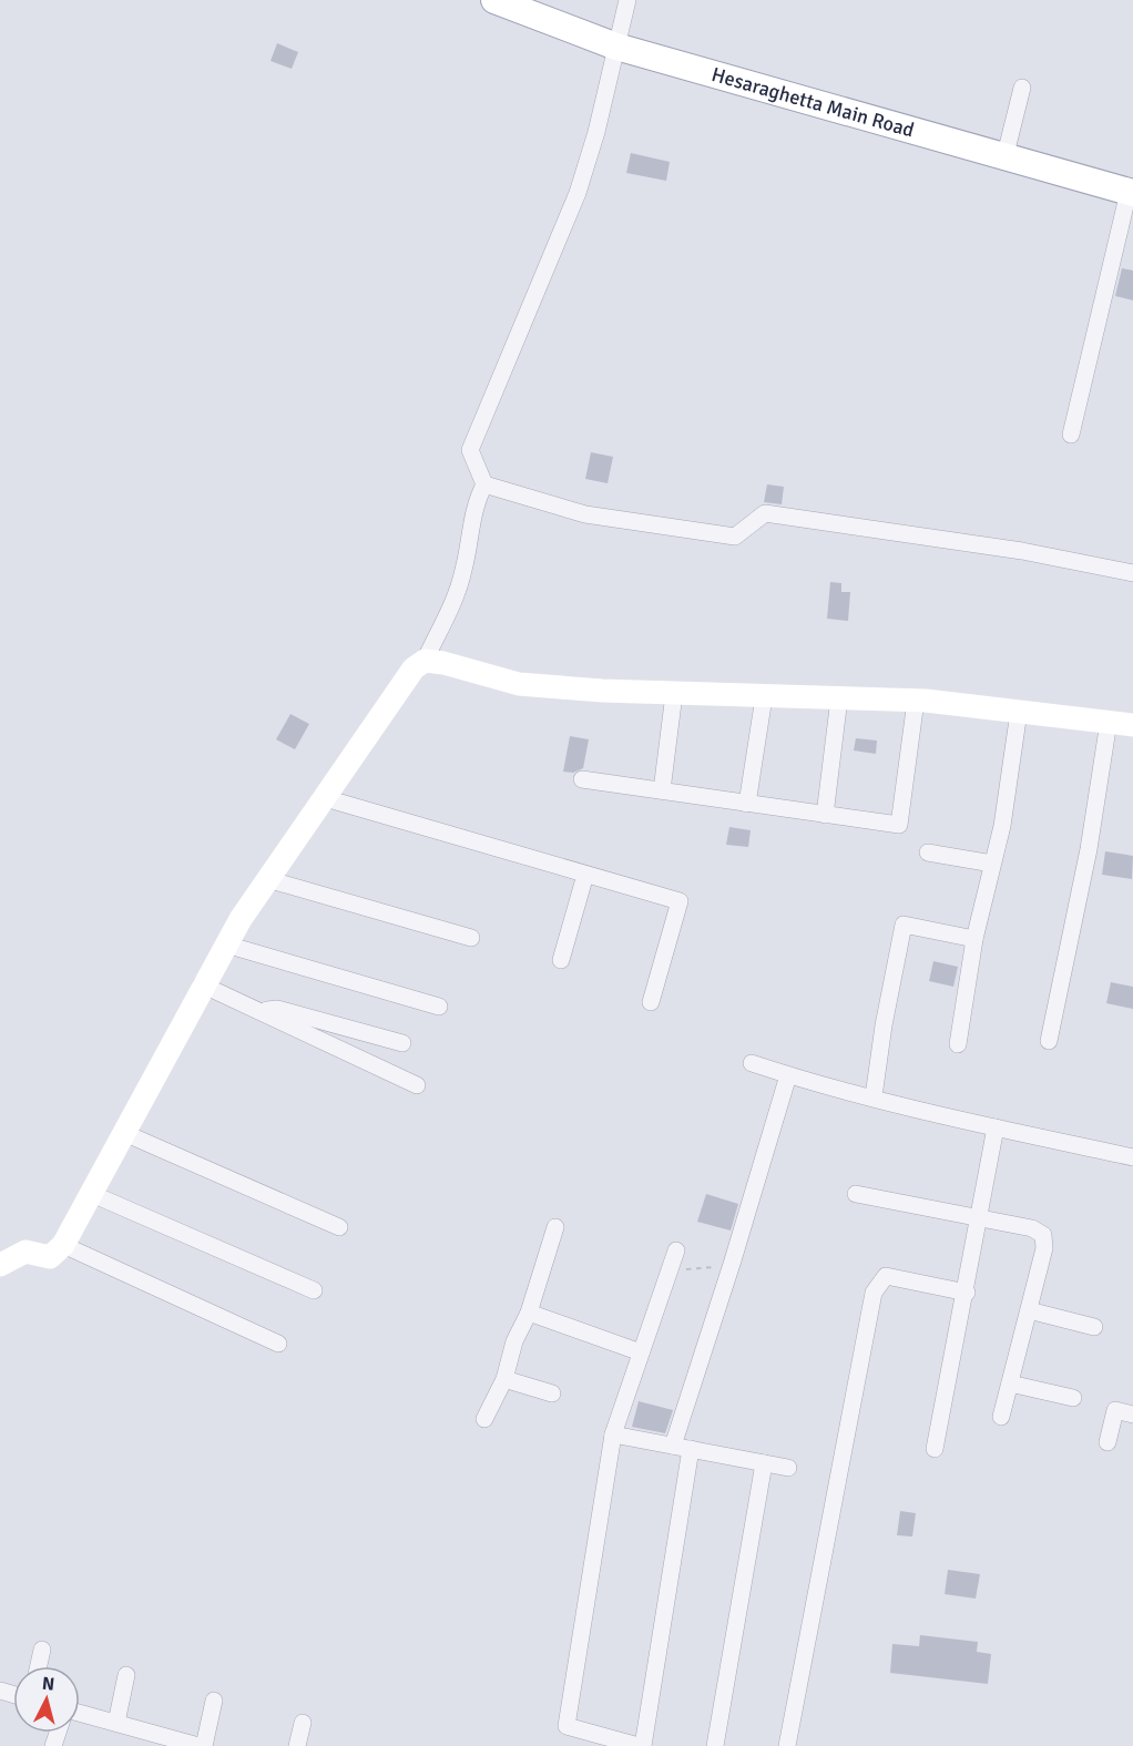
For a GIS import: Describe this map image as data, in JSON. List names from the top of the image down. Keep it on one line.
{"streets":{"main road":["Hesaraghetta Main Road"]},"north":"top"}
